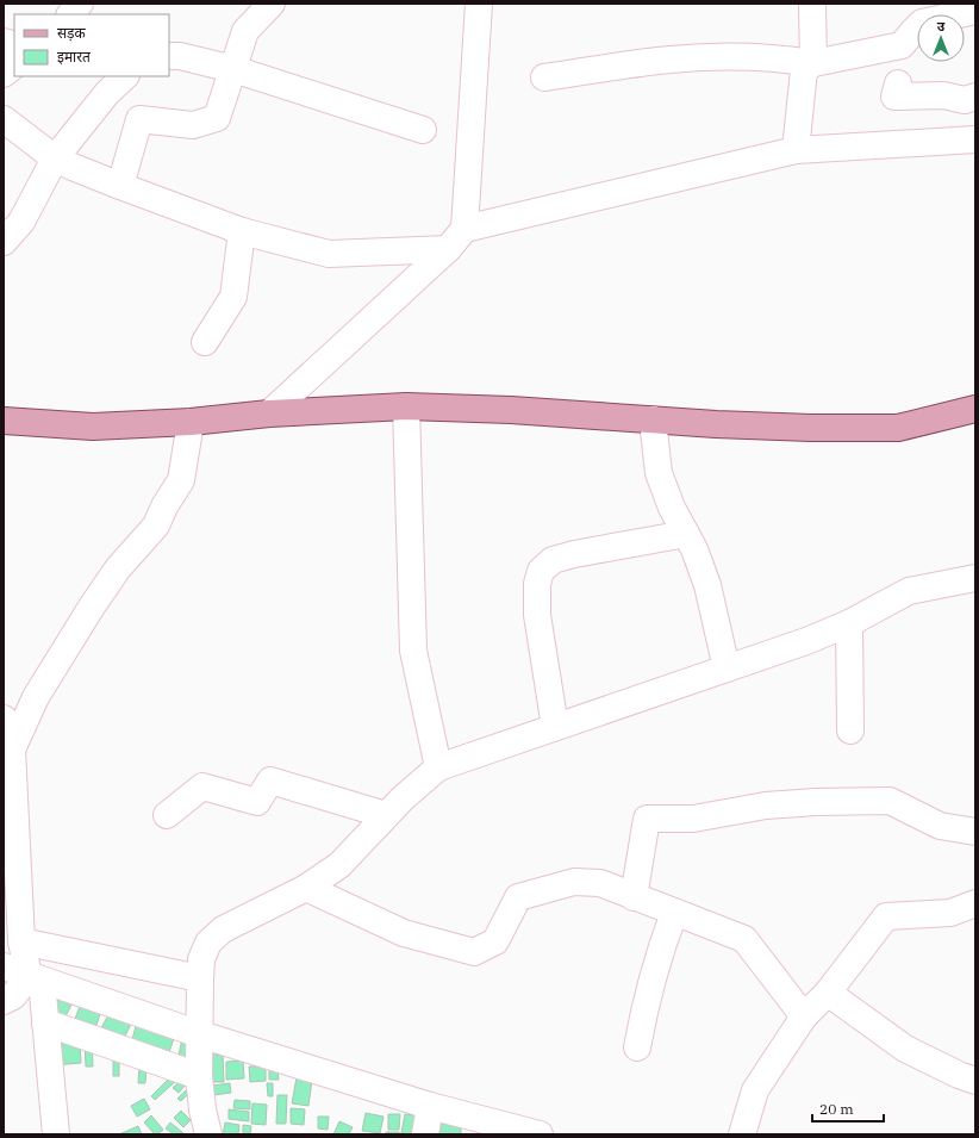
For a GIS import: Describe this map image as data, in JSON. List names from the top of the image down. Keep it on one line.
{"legend":["सड़क","इमारत"],"scale_bar":"20 m","north":"top"}
